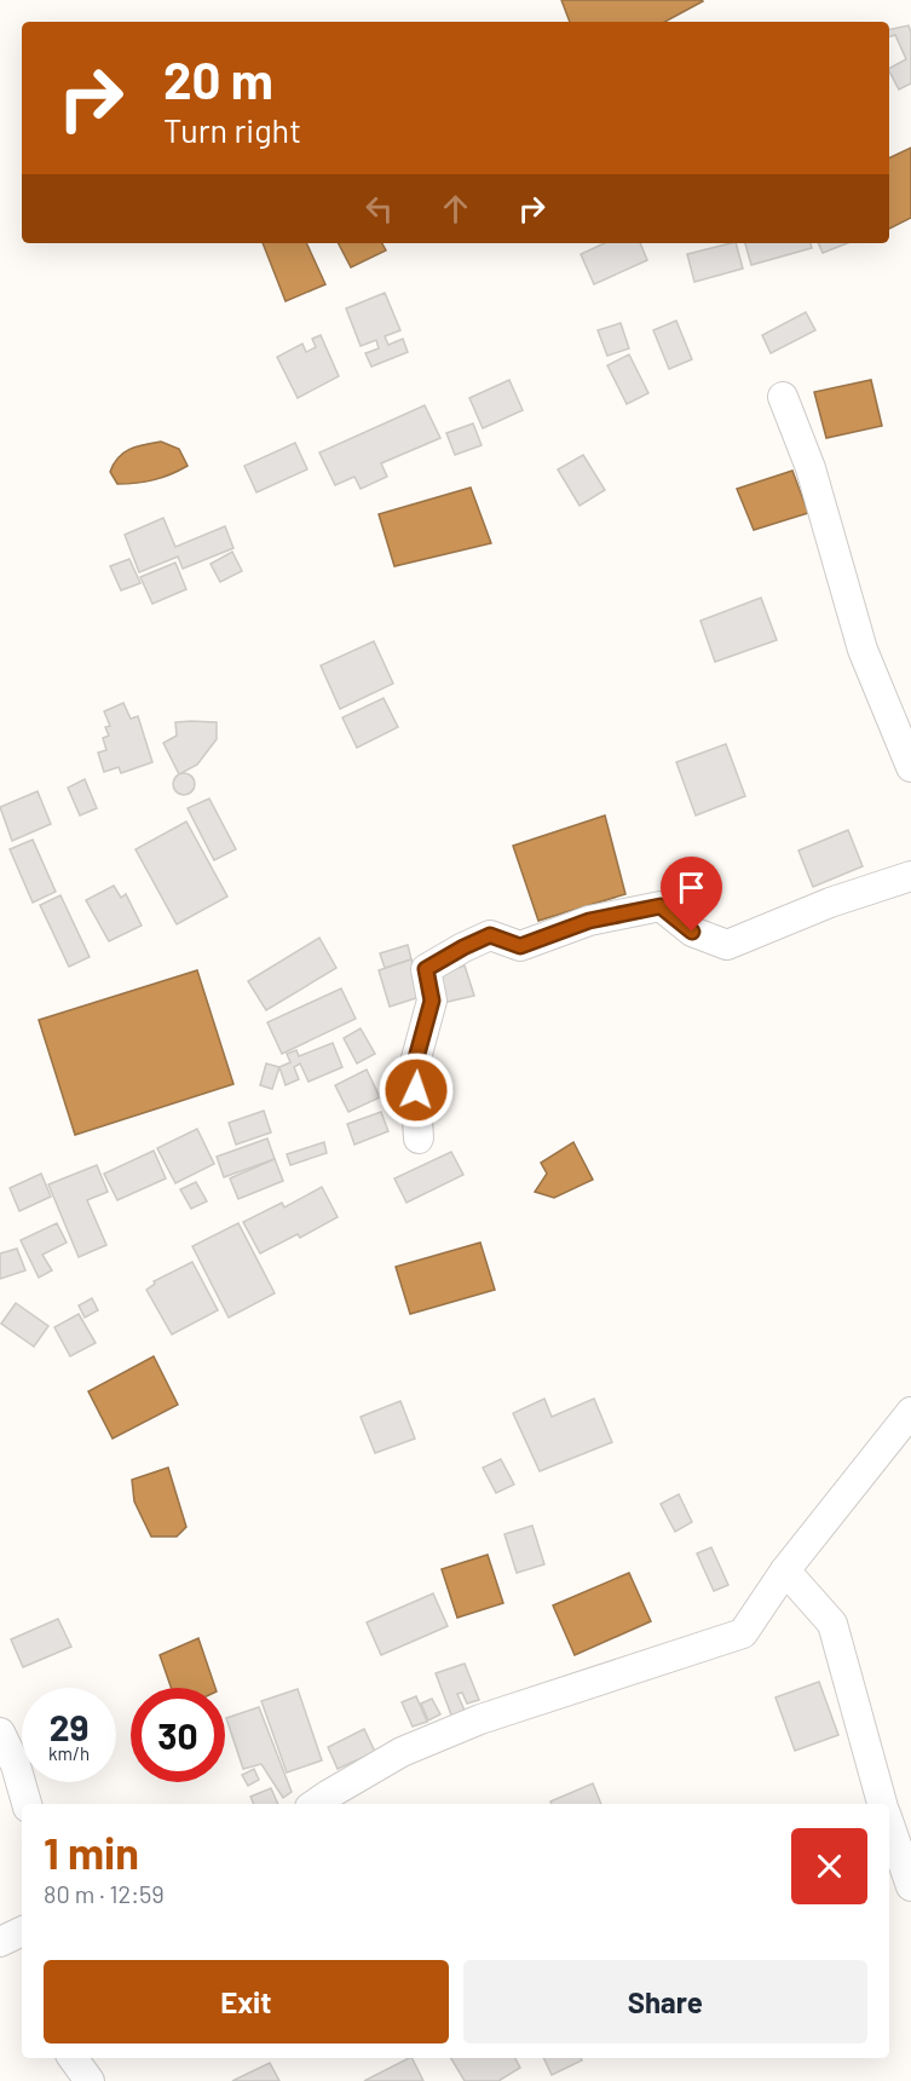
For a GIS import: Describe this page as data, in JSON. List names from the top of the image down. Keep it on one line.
{"page":{"turn":["20 m","Turn right"],"speed":"29 km/h","limit":"30","heading":["1 min","80 m · 12:59"],"buttons":["Exit","Share"]}}
